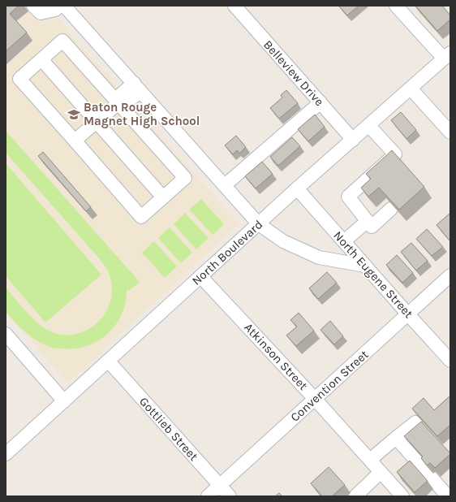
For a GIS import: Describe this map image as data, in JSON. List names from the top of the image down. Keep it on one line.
{"streets":{"street":["Belleview Drive","North Boulevard","North Eugene Street","Atkinson Street","Convention Street","Gottlieb Street"]},"crossings":[["Belleview Drive","North Boulevard"],["North Boulevard","North Eugene Street"],["North Boulevard","Atkinson Street"],["North Boulevard","Gottlieb Street"],["North Eugene Street","Convention Street"],["Atkinson Street","Convention Street"],["Convention Street","Gottlieb Street"]],"places":{"school or university":["Baton Rouge Magnet High School"]}}
